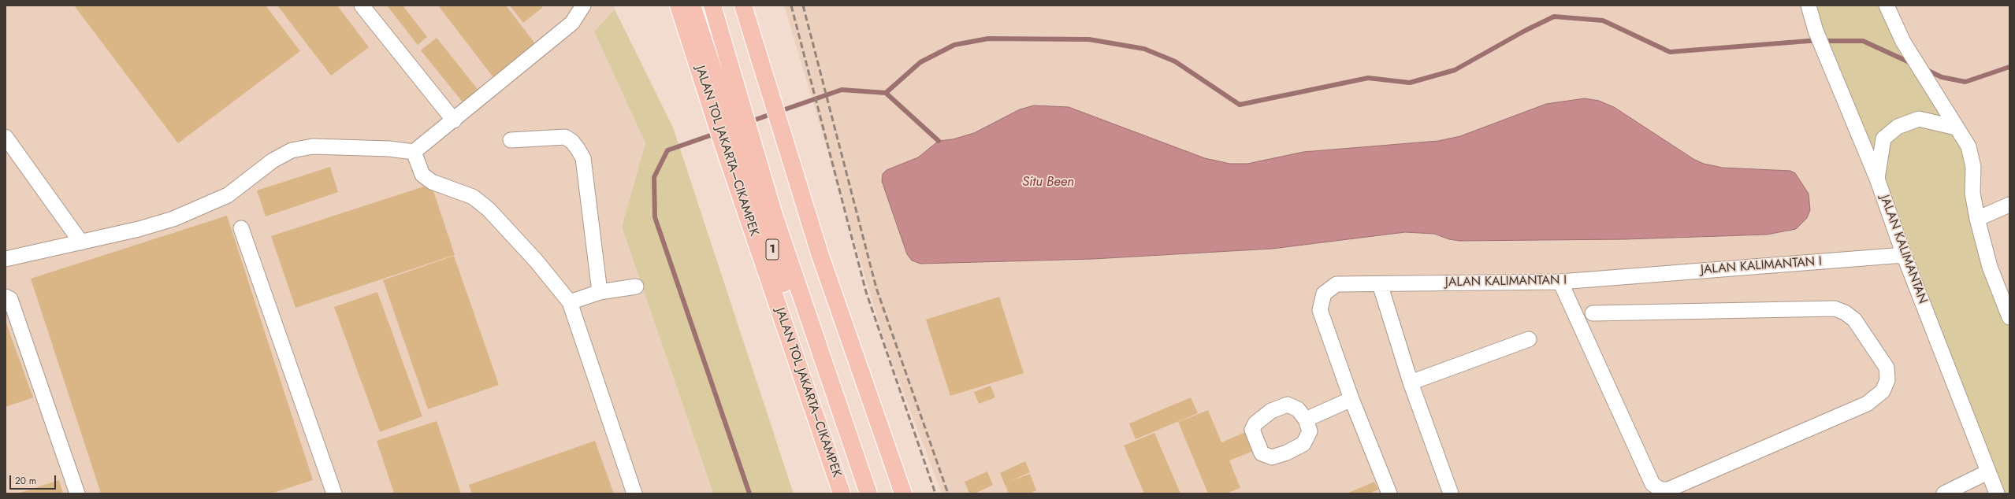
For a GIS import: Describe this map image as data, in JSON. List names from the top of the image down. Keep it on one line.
{"streets":{"highway":["JALAN TOL JAKARTA–CIKAMPEK","1"],"street":["JALAN KALIMANTAN","JALAN KALIMANTAN I"]},"crossings":[["JALAN KALIMANTAN","JALAN KALIMANTAN I"]],"water":["Situ Been"],"scale_bar":"20 m"}
